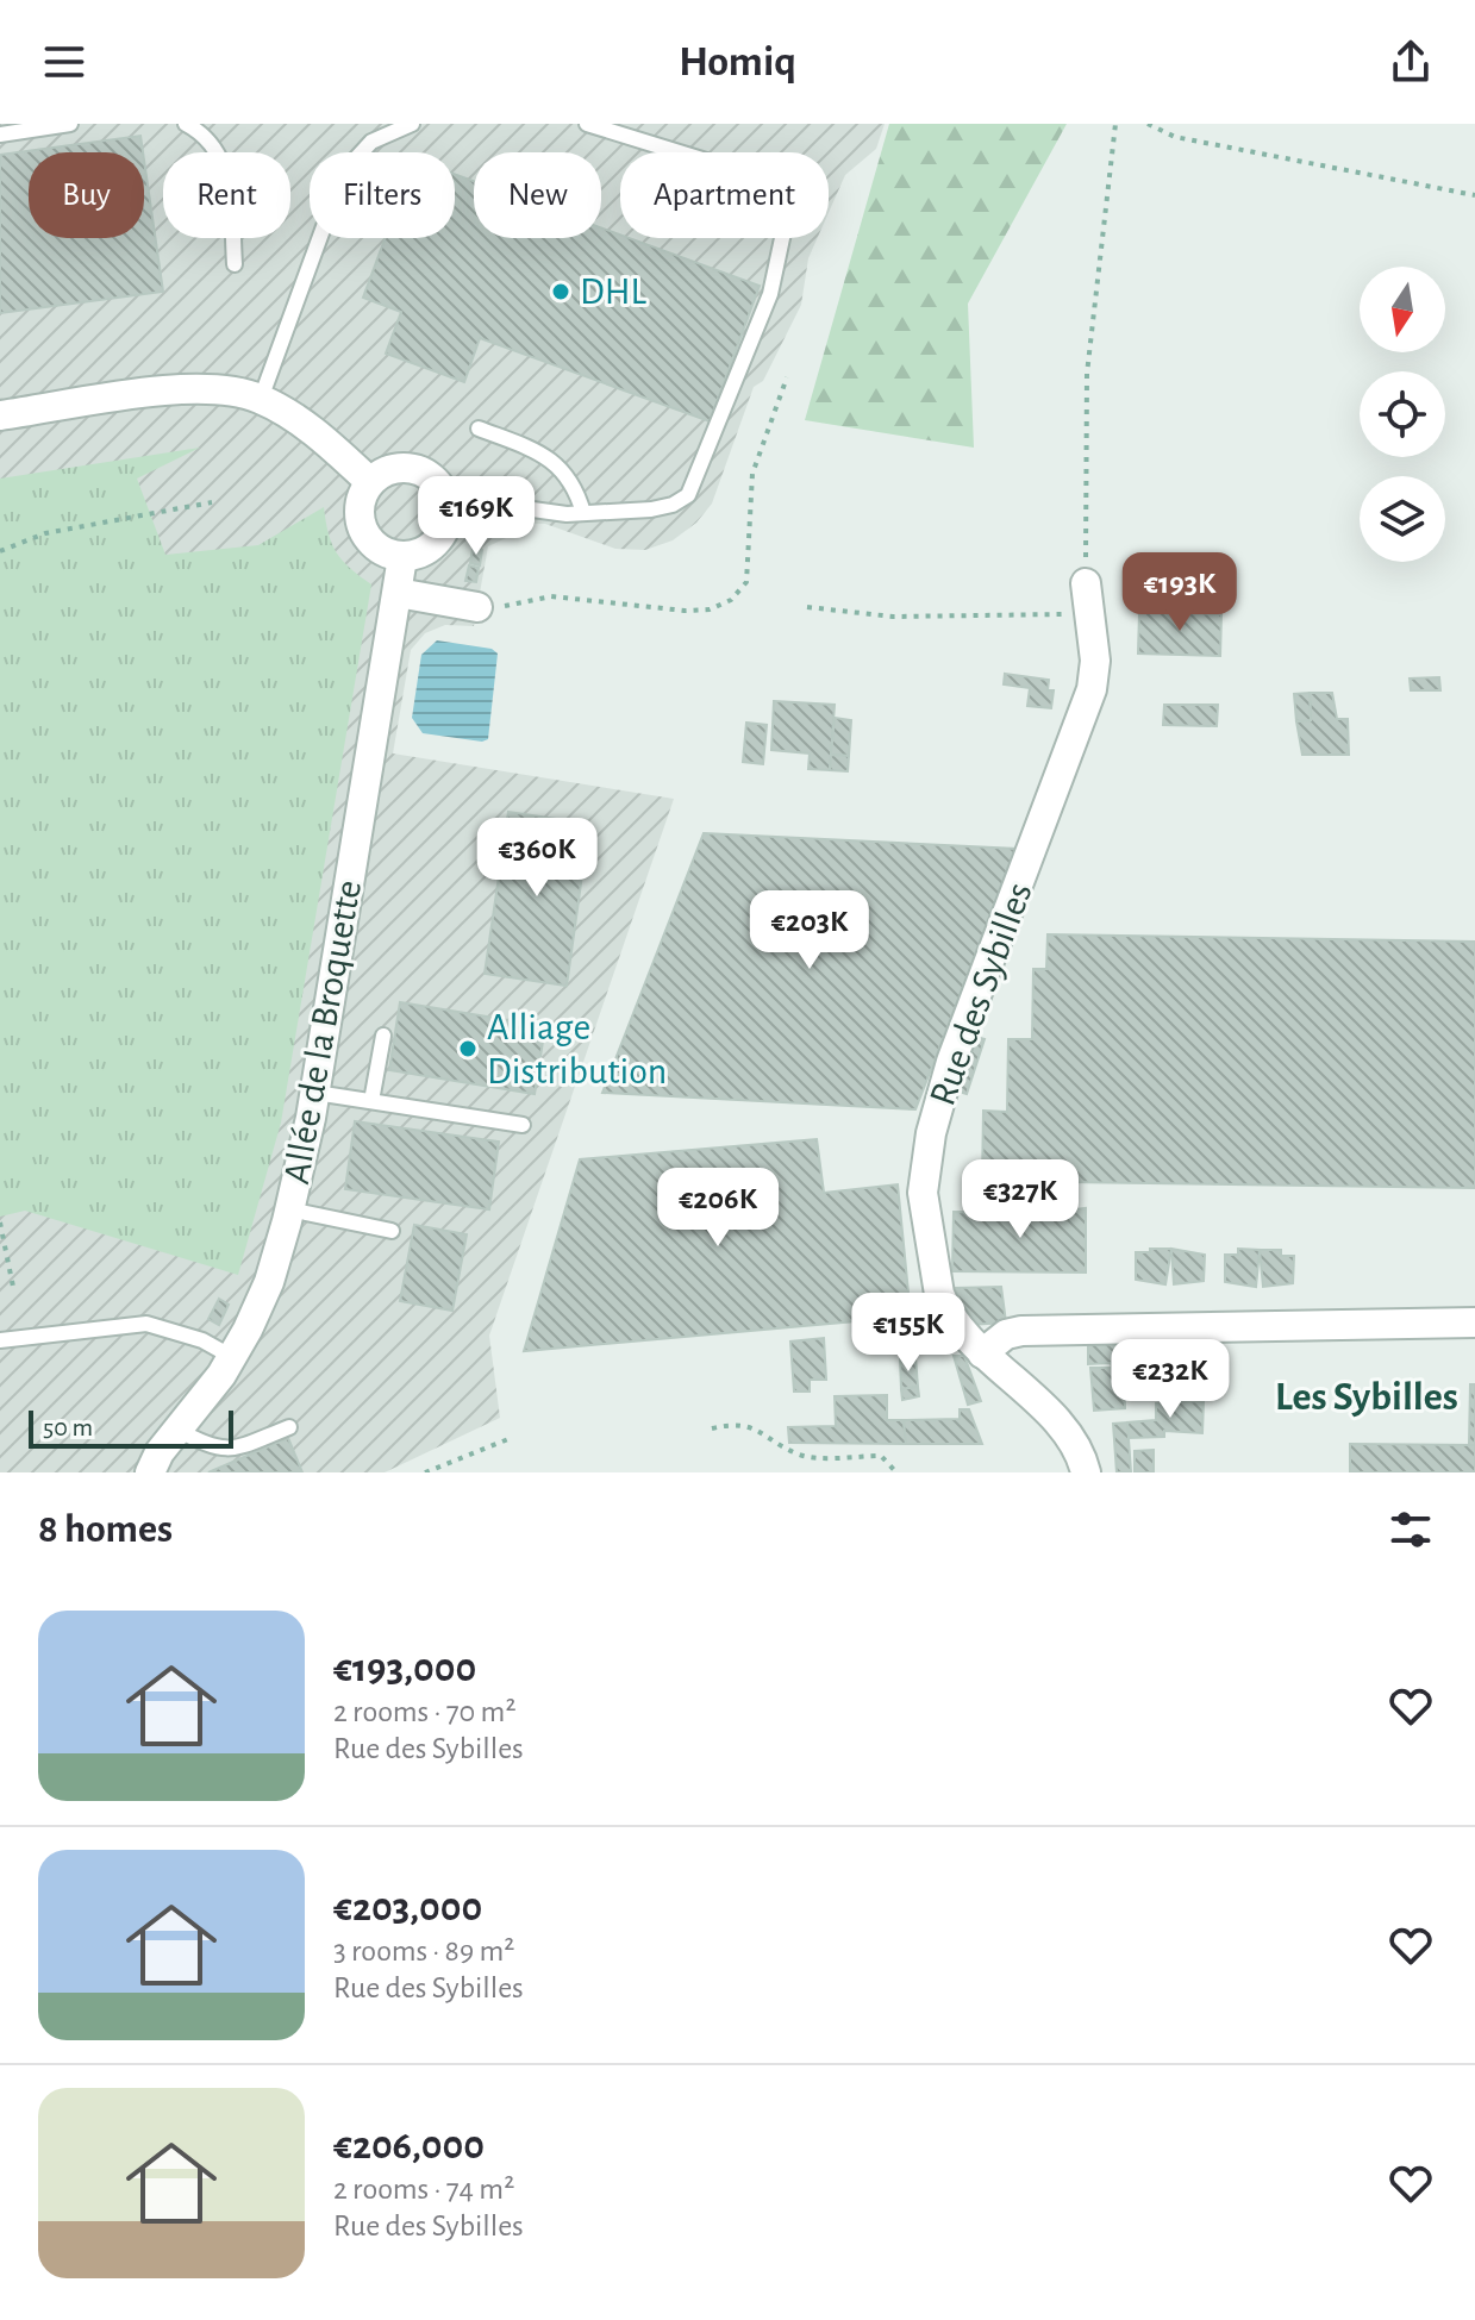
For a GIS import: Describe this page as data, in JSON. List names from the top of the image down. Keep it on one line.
{"streets":{"street":["Rue des Sybilles","Allée de la Broquette"]},"districts":["Les Sybilles"],"places":["DHL","Alliage Distribution"],"scale_bar":"50 m","north":"bottom","page":{"header":"Homiq","chip":["Buy","Rent","Filters","New","Apartment"],"price":["€169K","€193K","€360K","€203K","€327K","€206K","€155K","€232K"],"scale":"50 m","heading":"8 homes","list":[{"name":"€193,000","note":"2 rooms · 70 m² · Rue des Sybilles"},{"name":"€203,000","note":"3 rooms · 89 m² · Rue des Sybilles"},{"name":"€206,000","note":"2 rooms · 74 m² · Rue des Sybilles"}]}}
